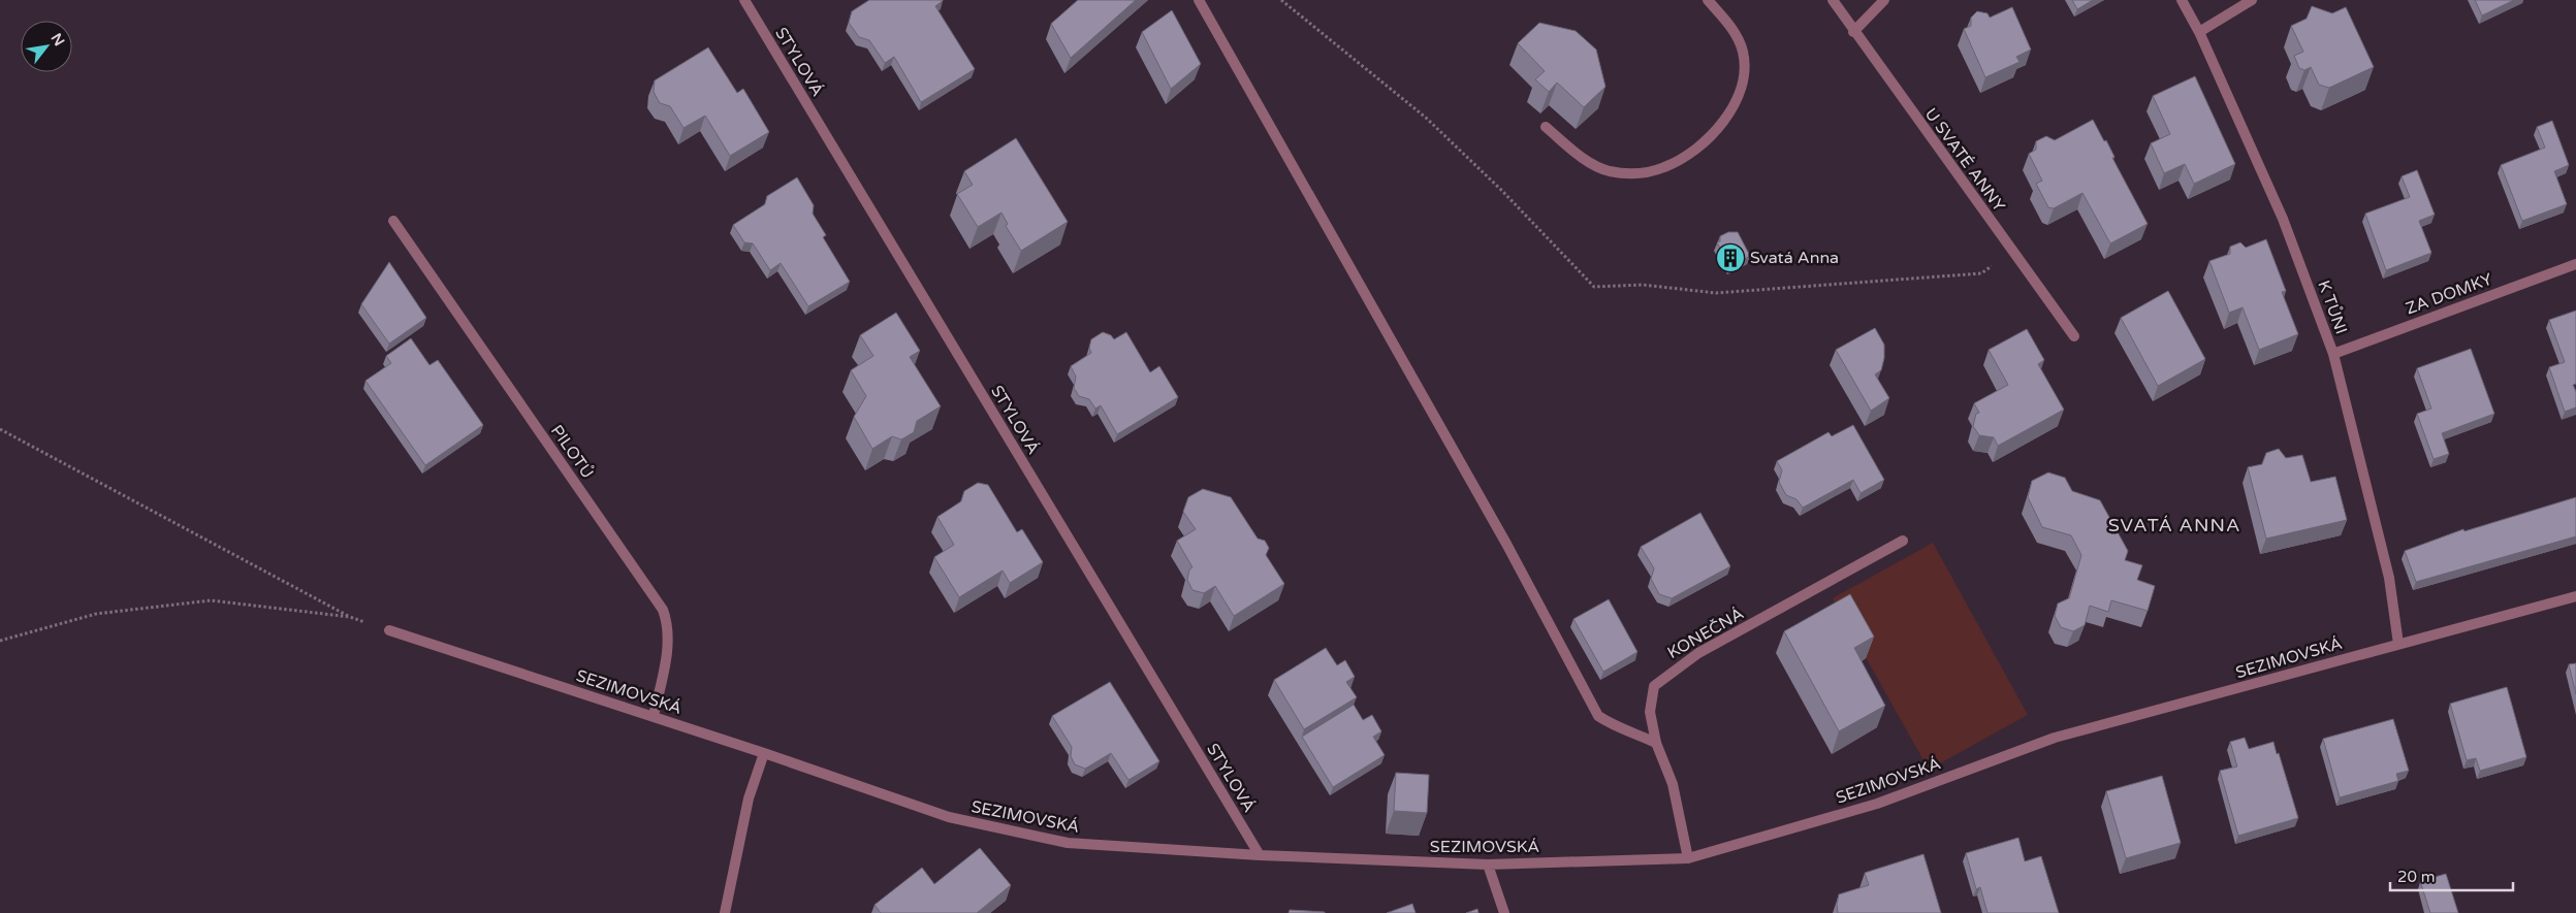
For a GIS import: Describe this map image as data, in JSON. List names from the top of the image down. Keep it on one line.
{"streets":{"street":["STYLOVÁ","U SVATÉ ANNY","ZA DOMKY","K TŮNI","PILOTŮ","KONEČNÁ","SEZIMOVSKÁ"]},"crossings":[["STYLOVÁ","SEZIMOVSKÁ"],["ZA DOMKY","K TŮNI"],["K TŮNI","SEZIMOVSKÁ"],["PILOTŮ","SEZIMOVSKÁ"],["KONEČNÁ","SEZIMOVSKÁ"]],"districts":["SVATÁ ANNA"],"places":{"building":["Svatá Anna"]},"scale_bar":"20 m","north":"top right"}
